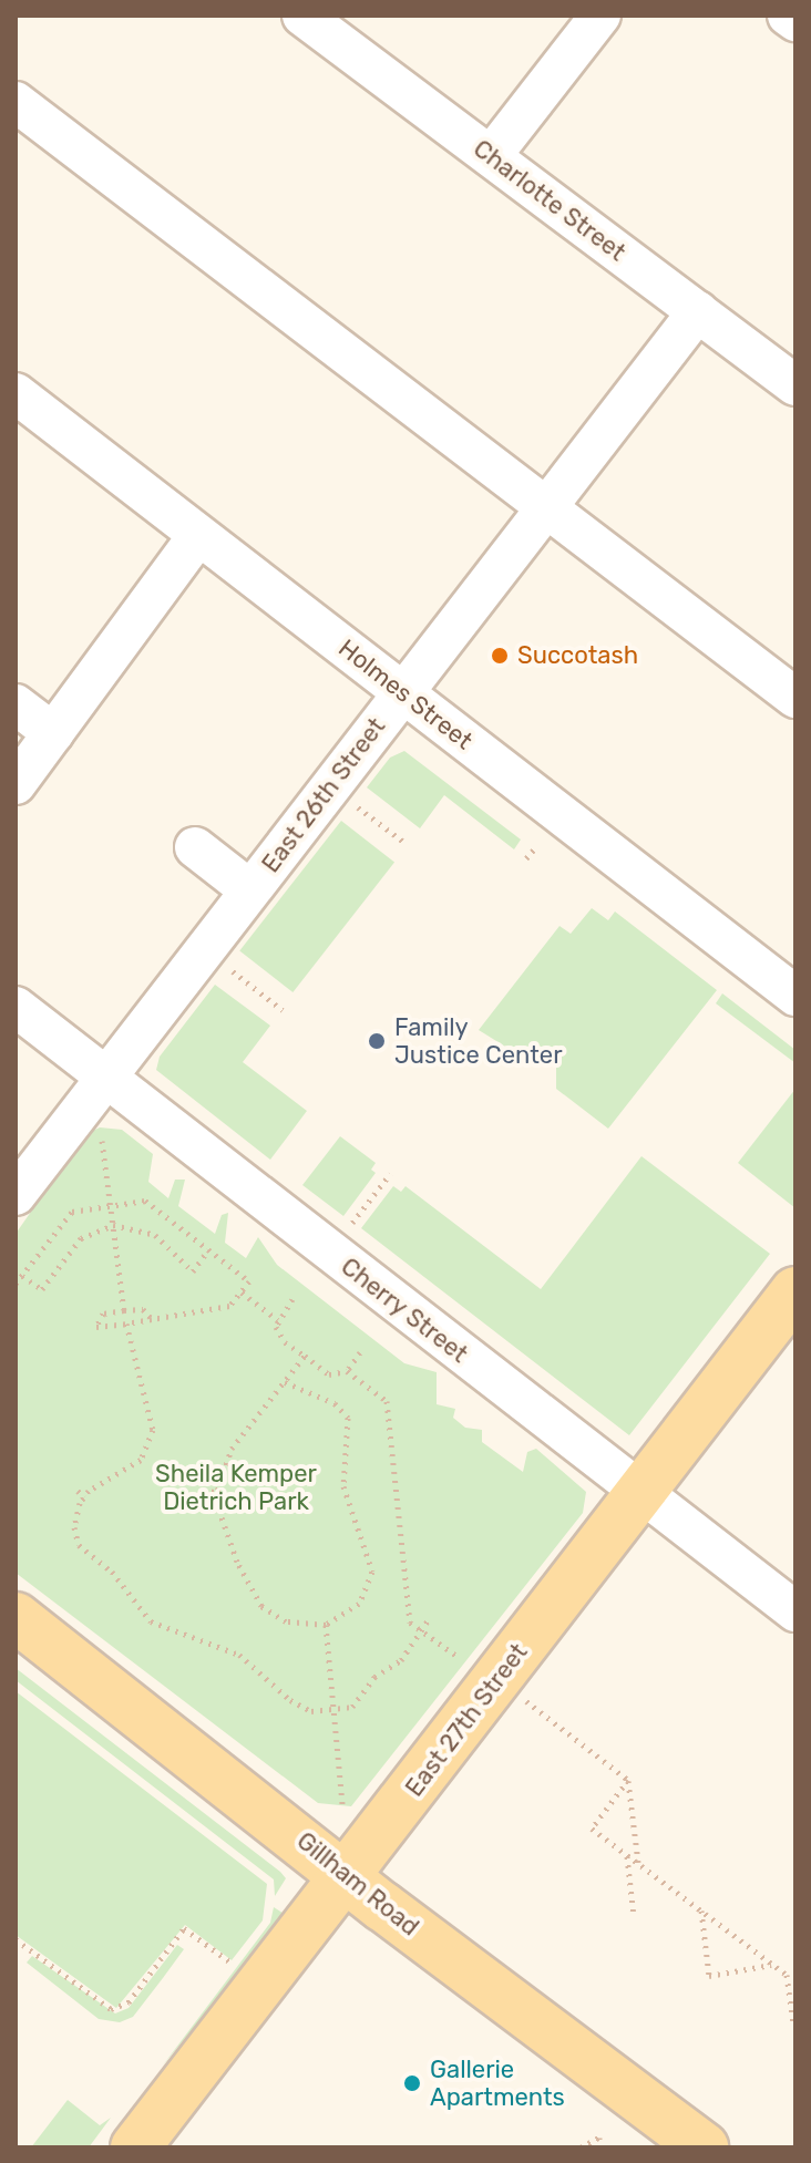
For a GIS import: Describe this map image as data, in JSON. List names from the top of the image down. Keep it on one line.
{"streets":{"main road":["East 27th Street","Gillham Road"],"street":["Charlotte Street","Holmes Street","East 26th Street","Cherry Street"]},"crossings":[["Charlotte Street","East 26th Street"],["Holmes Street","East 26th Street"],["East 26th Street","Cherry Street"],["Cherry Street","East 27th Street"],["East 27th Street","Gillham Road"]],"parks":["Sheila Kemper Dietrich Park"],"places":["Succotash","Family Justice Center","Gallerie Apartments"]}
